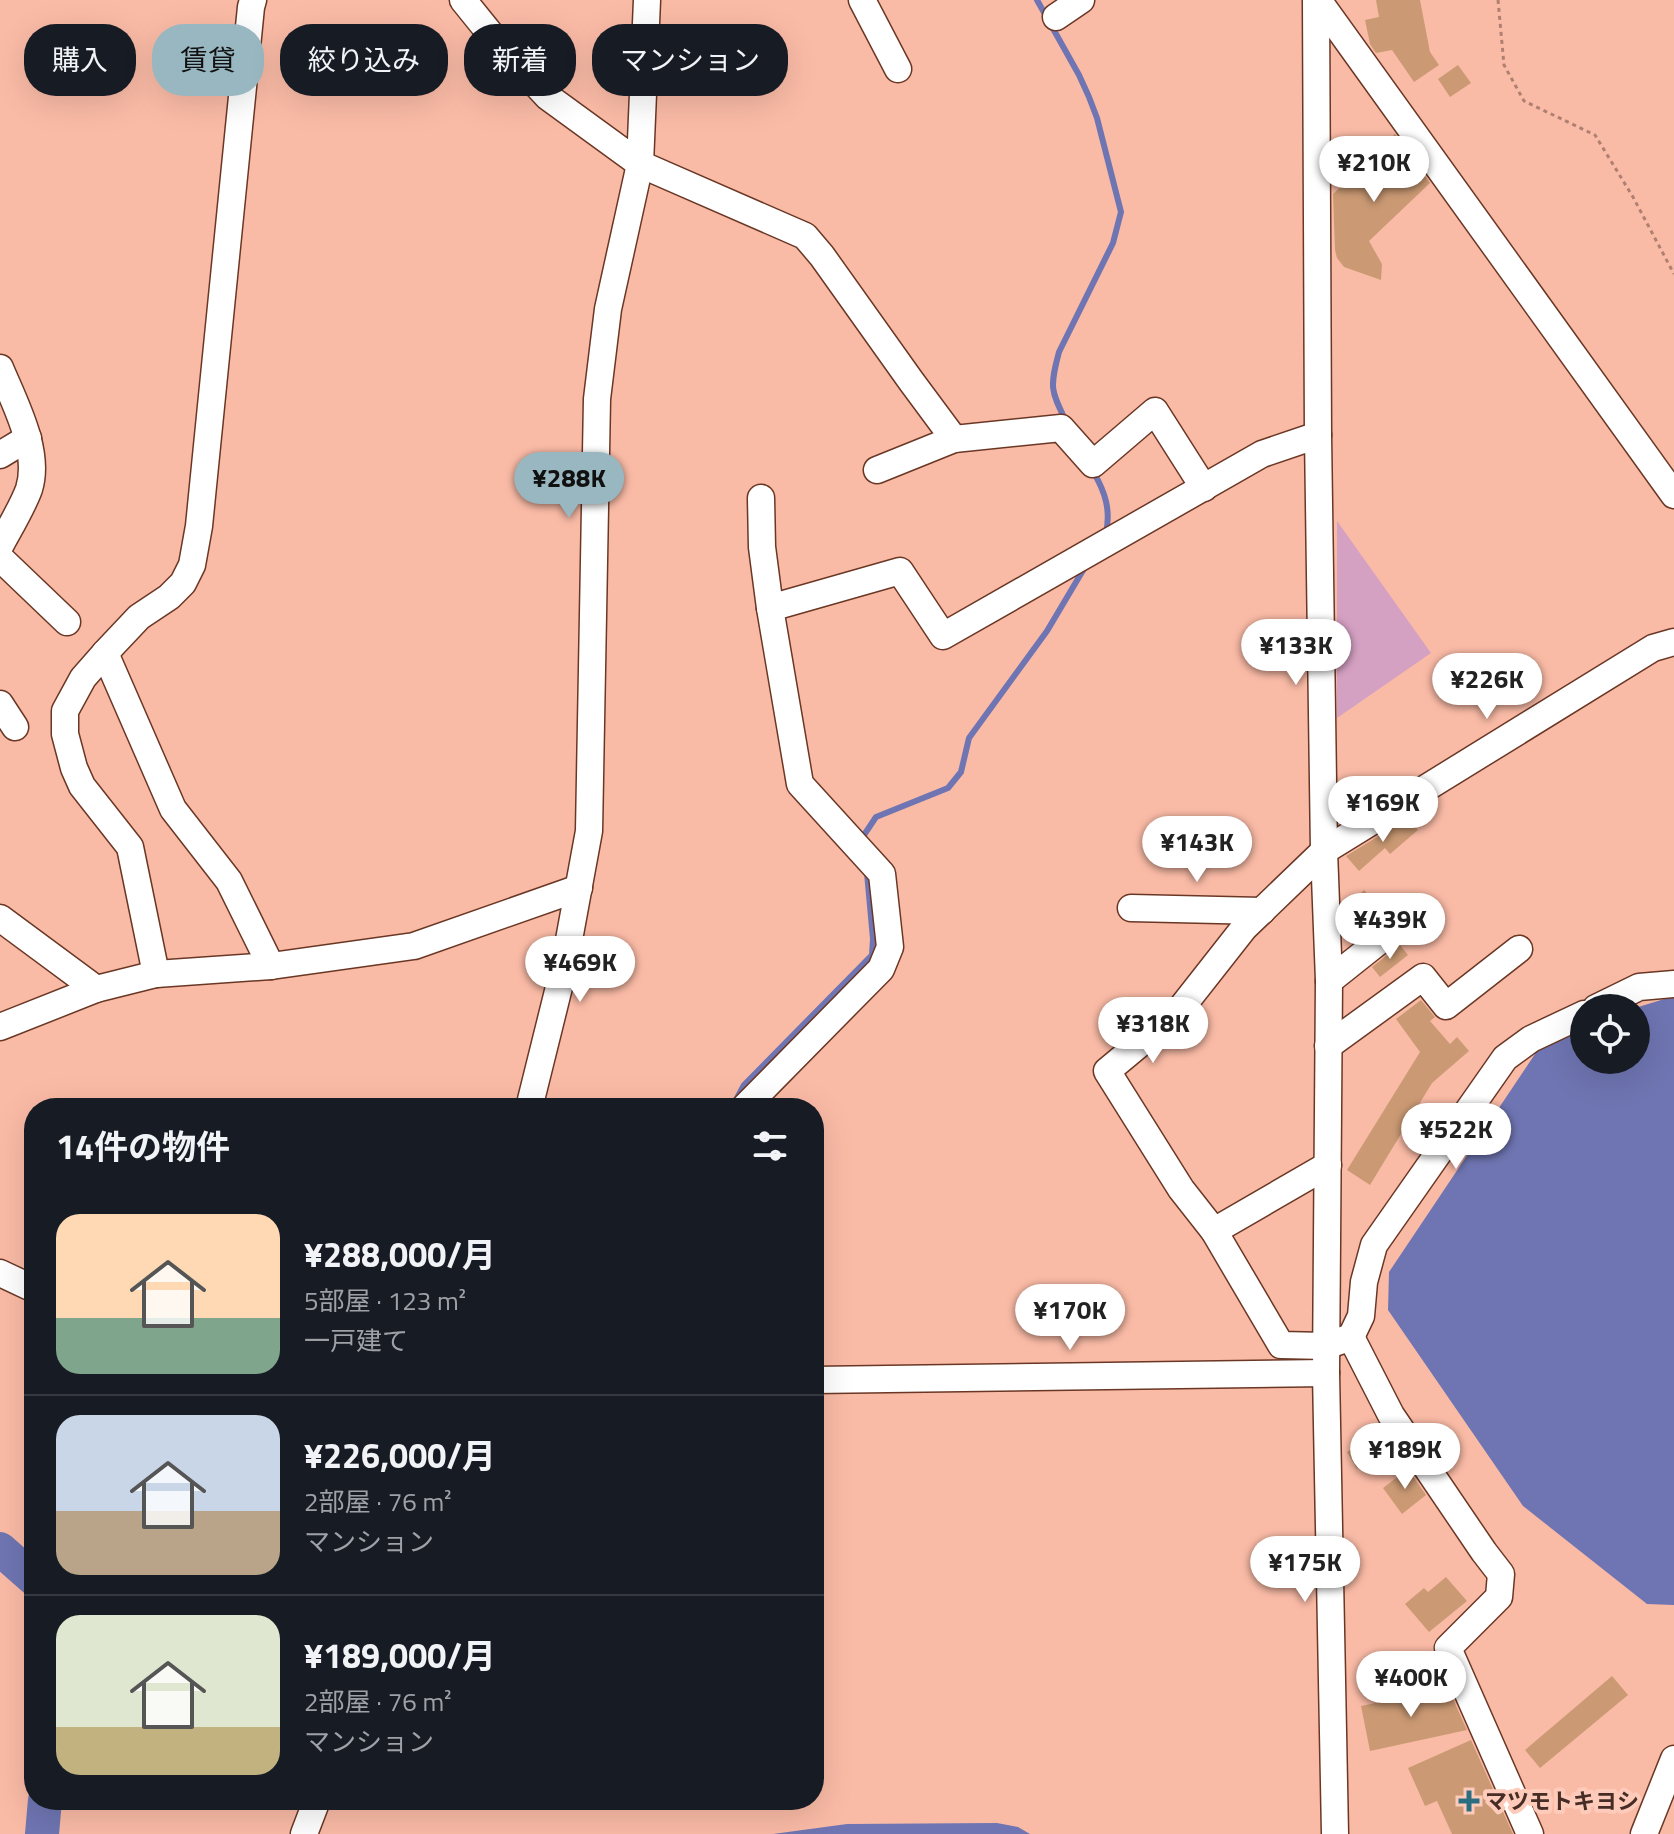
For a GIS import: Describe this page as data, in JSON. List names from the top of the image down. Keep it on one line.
{"places":{"health":["マツモトキヨシ"]},"page":{"chip":["購入","賃貸","絞り込み","新着","マンション"],"price":["¥210K","¥288K","¥133K","¥226K","¥169K","¥143K","¥439K","¥469K","¥318K","¥522K","¥170K","¥189K","¥175K","¥400K"],"heading":"14件の物件","list":[{"name":"¥288,000/月","note":"5部屋 · 123 m² · 一戸建て"},{"name":"¥226,000/月","note":"2部屋 · 76 m² · マンション"},{"name":"¥189,000/月","note":"2部屋 · 76 m² · マンション"}]}}
